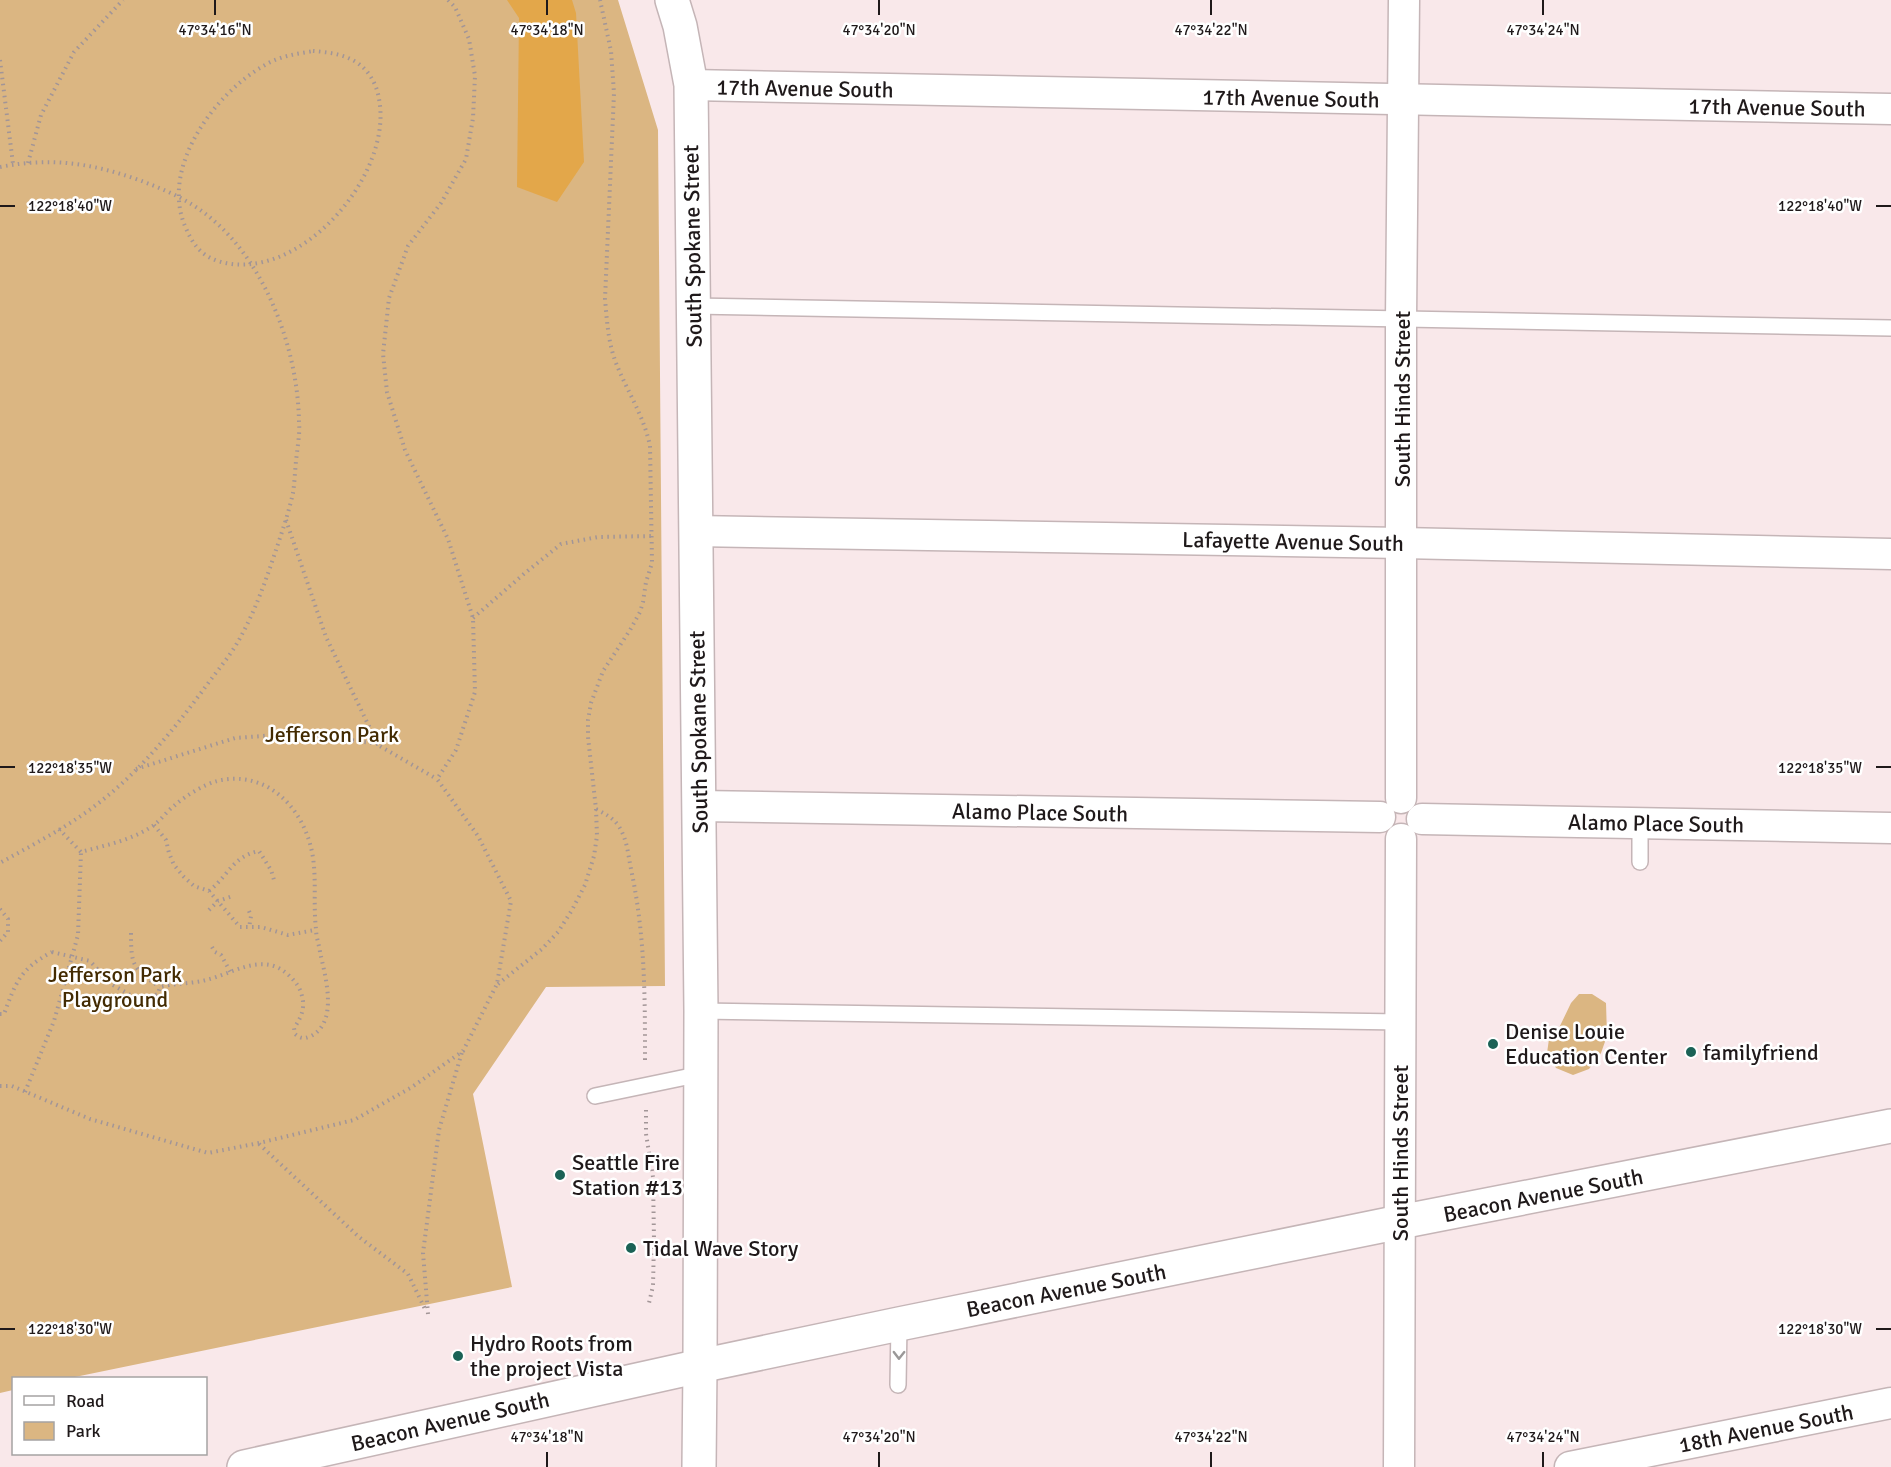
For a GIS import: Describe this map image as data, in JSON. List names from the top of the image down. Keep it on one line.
{"streets":{"main road":["South Spokane Street","Beacon Avenue South"],"street":["17th Avenue South","South Hinds Street","Lafayette Avenue South","Alamo Place South","18th Avenue South"]},"crossings":[["17th Avenue South","South Spokane Street"],["17th Avenue South","South Hinds Street"],["South Spokane Street","Lafayette Avenue South"],["South Spokane Street","Alamo Place South"],["South Spokane Street","Beacon Avenue South"],["South Hinds Street","Lafayette Avenue South"],["South Hinds Street","Alamo Place South"],["South Hinds Street","Beacon Avenue South"]],"parks":["Jefferson Park","Jefferson Park Playground"],"places":["Denise Louie Education Center","familyfriend","Seattle Fire Station #13","Tidal Wave Story","Hydro Roots from the project Vista"],"legend":["Road","Park"],"coordinates":["47°34'16\"N","47°34'18\"N","47°34'20\"N","47°34'22\"N","47°34'24\"N","122°18'40\"W","122°18'35\"W","122°18'30\"W"]}
